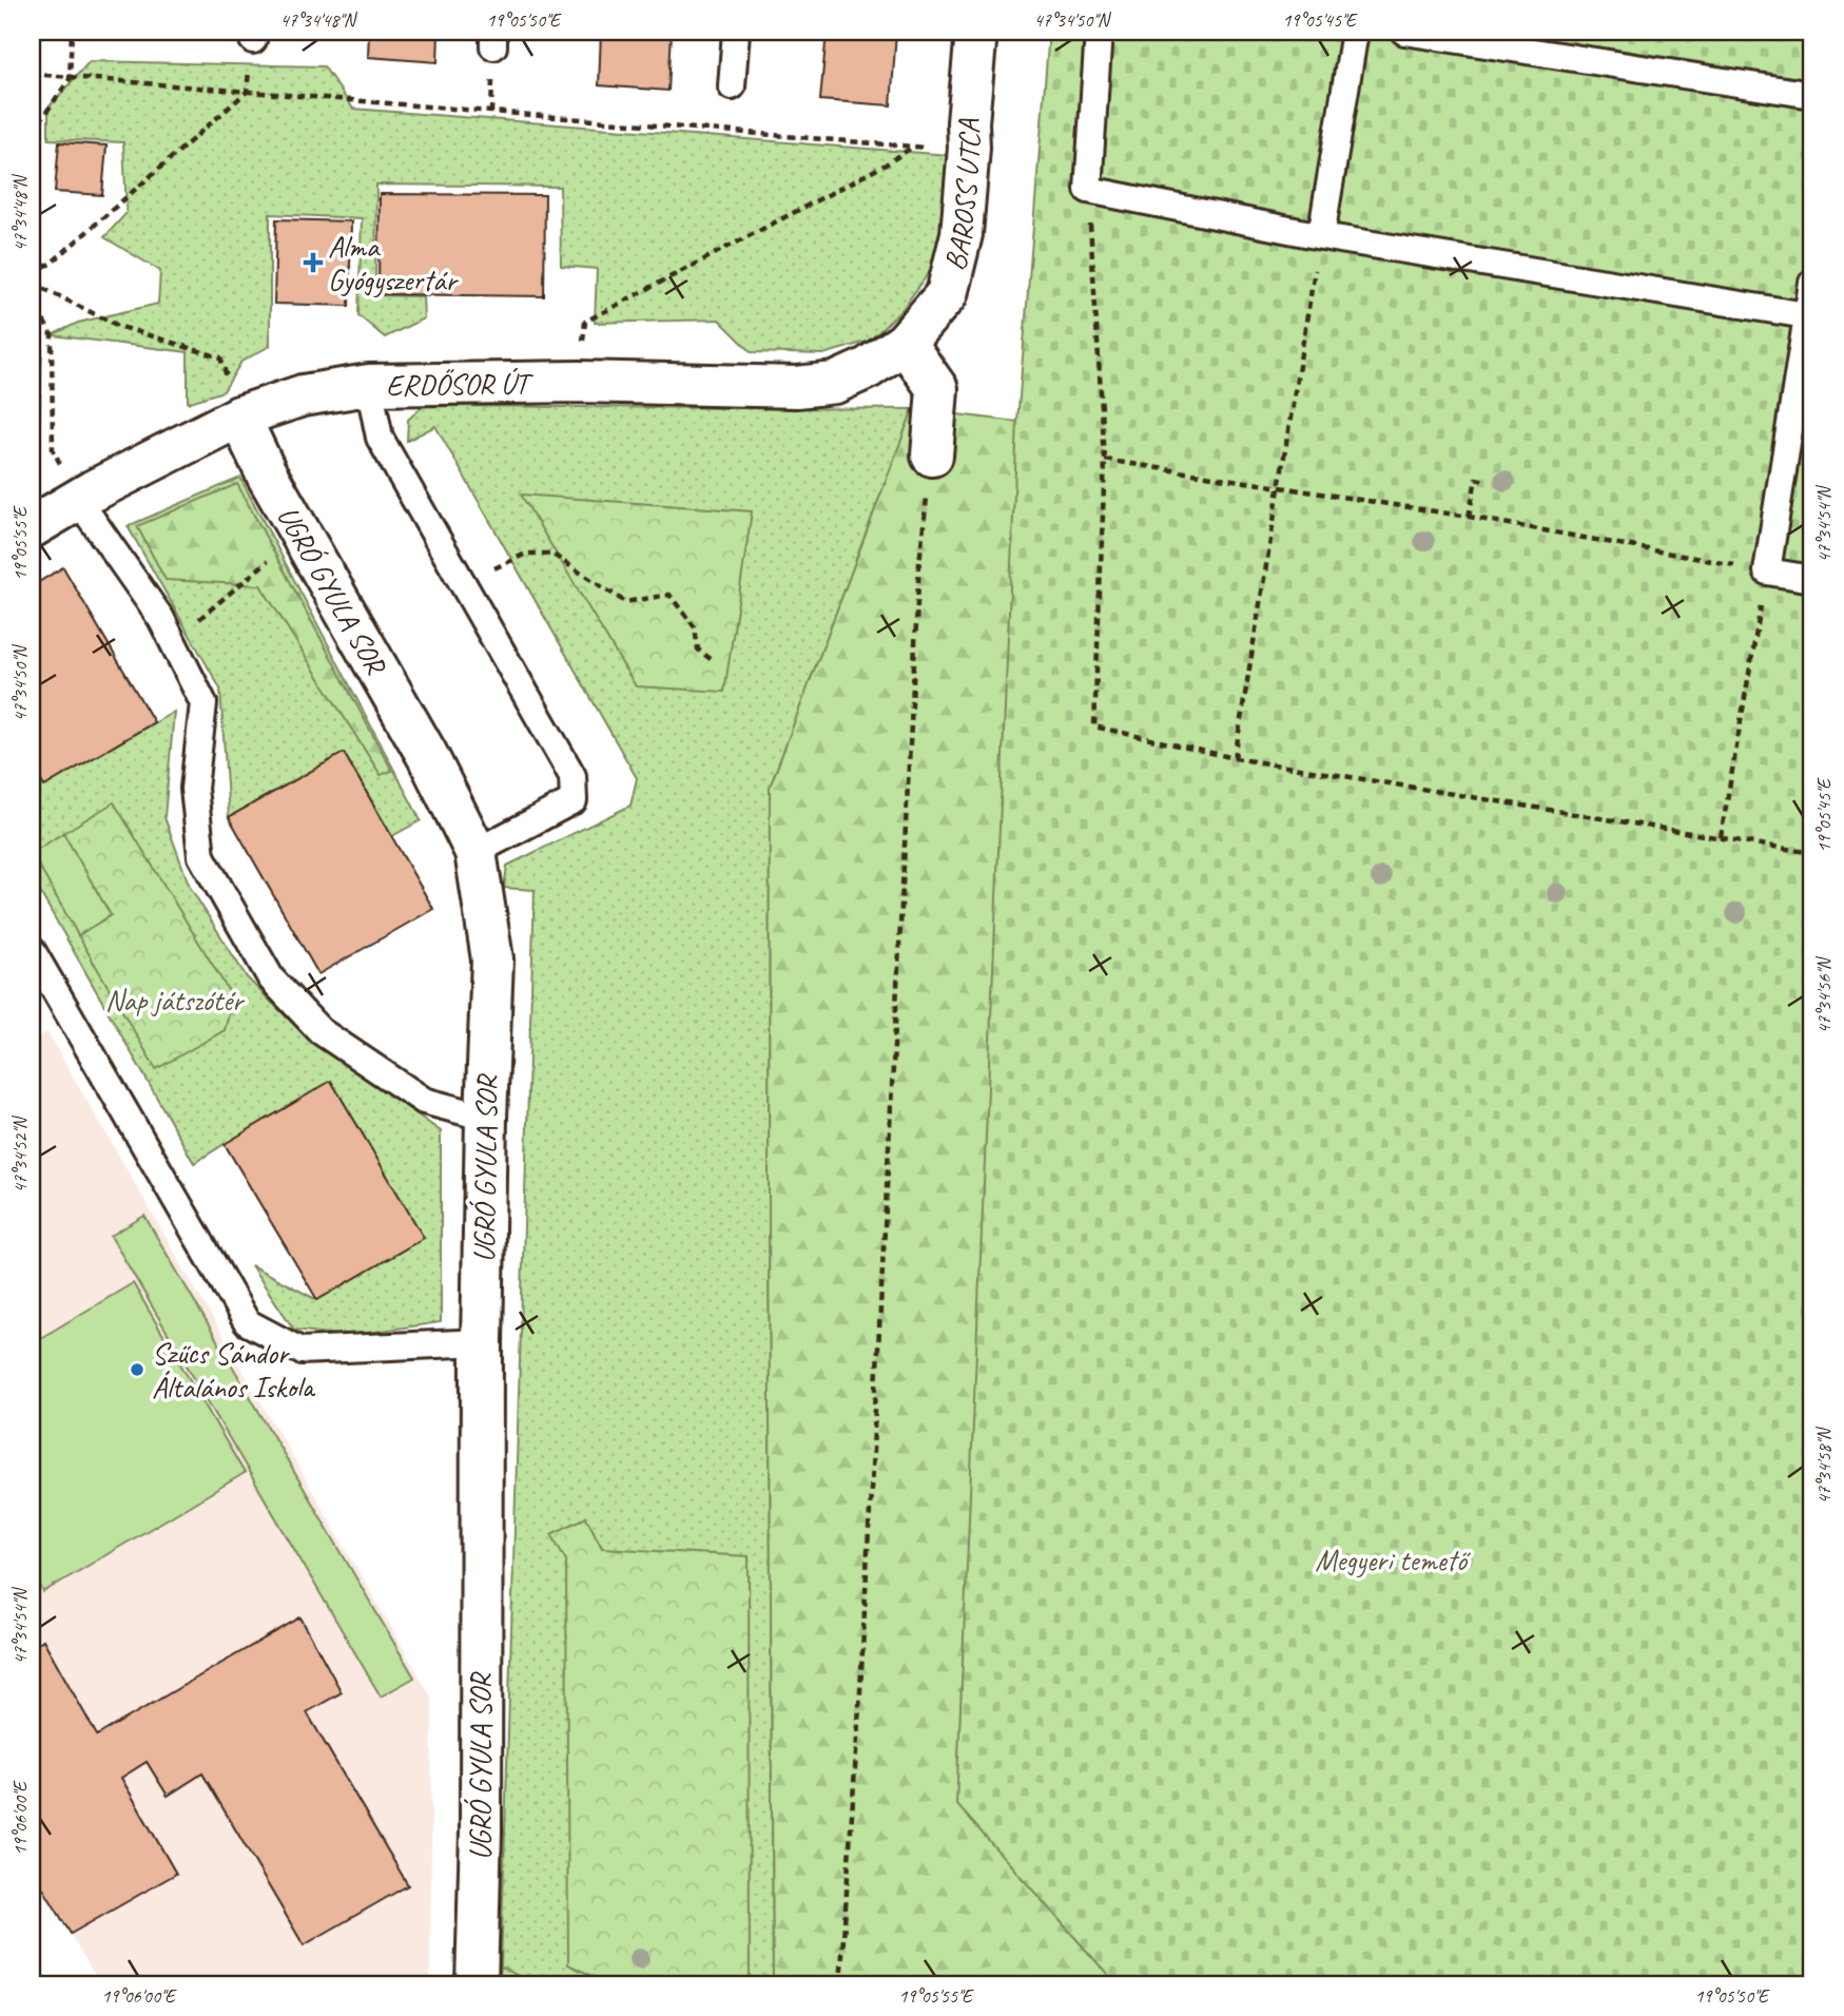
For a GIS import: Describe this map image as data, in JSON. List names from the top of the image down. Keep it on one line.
{"streets":{"street":["BAROSS UTCA","ERDŐSOR ÚT","UGRÓ GYULA SOR"]},"crossings":[["BAROSS UTCA","ERDŐSOR ÚT"],["ERDŐSOR ÚT","UGRÓ GYULA SOR"]],"parks":["Nap játszótér","Megyeri temető"],"places":{"health":["Alma Gyógyszertár"],"other":["Szűcs Sándor Általános Iskola"]},"coordinates":["47°34'48\"N","19°05'50\"E","47°34'50\"N","19°05'45\"E","47°34'54\"N","19°05'55\"E","47°34'56\"N","47°34'52\"N","47°34'58\"N","19°06'00\"E"]}
